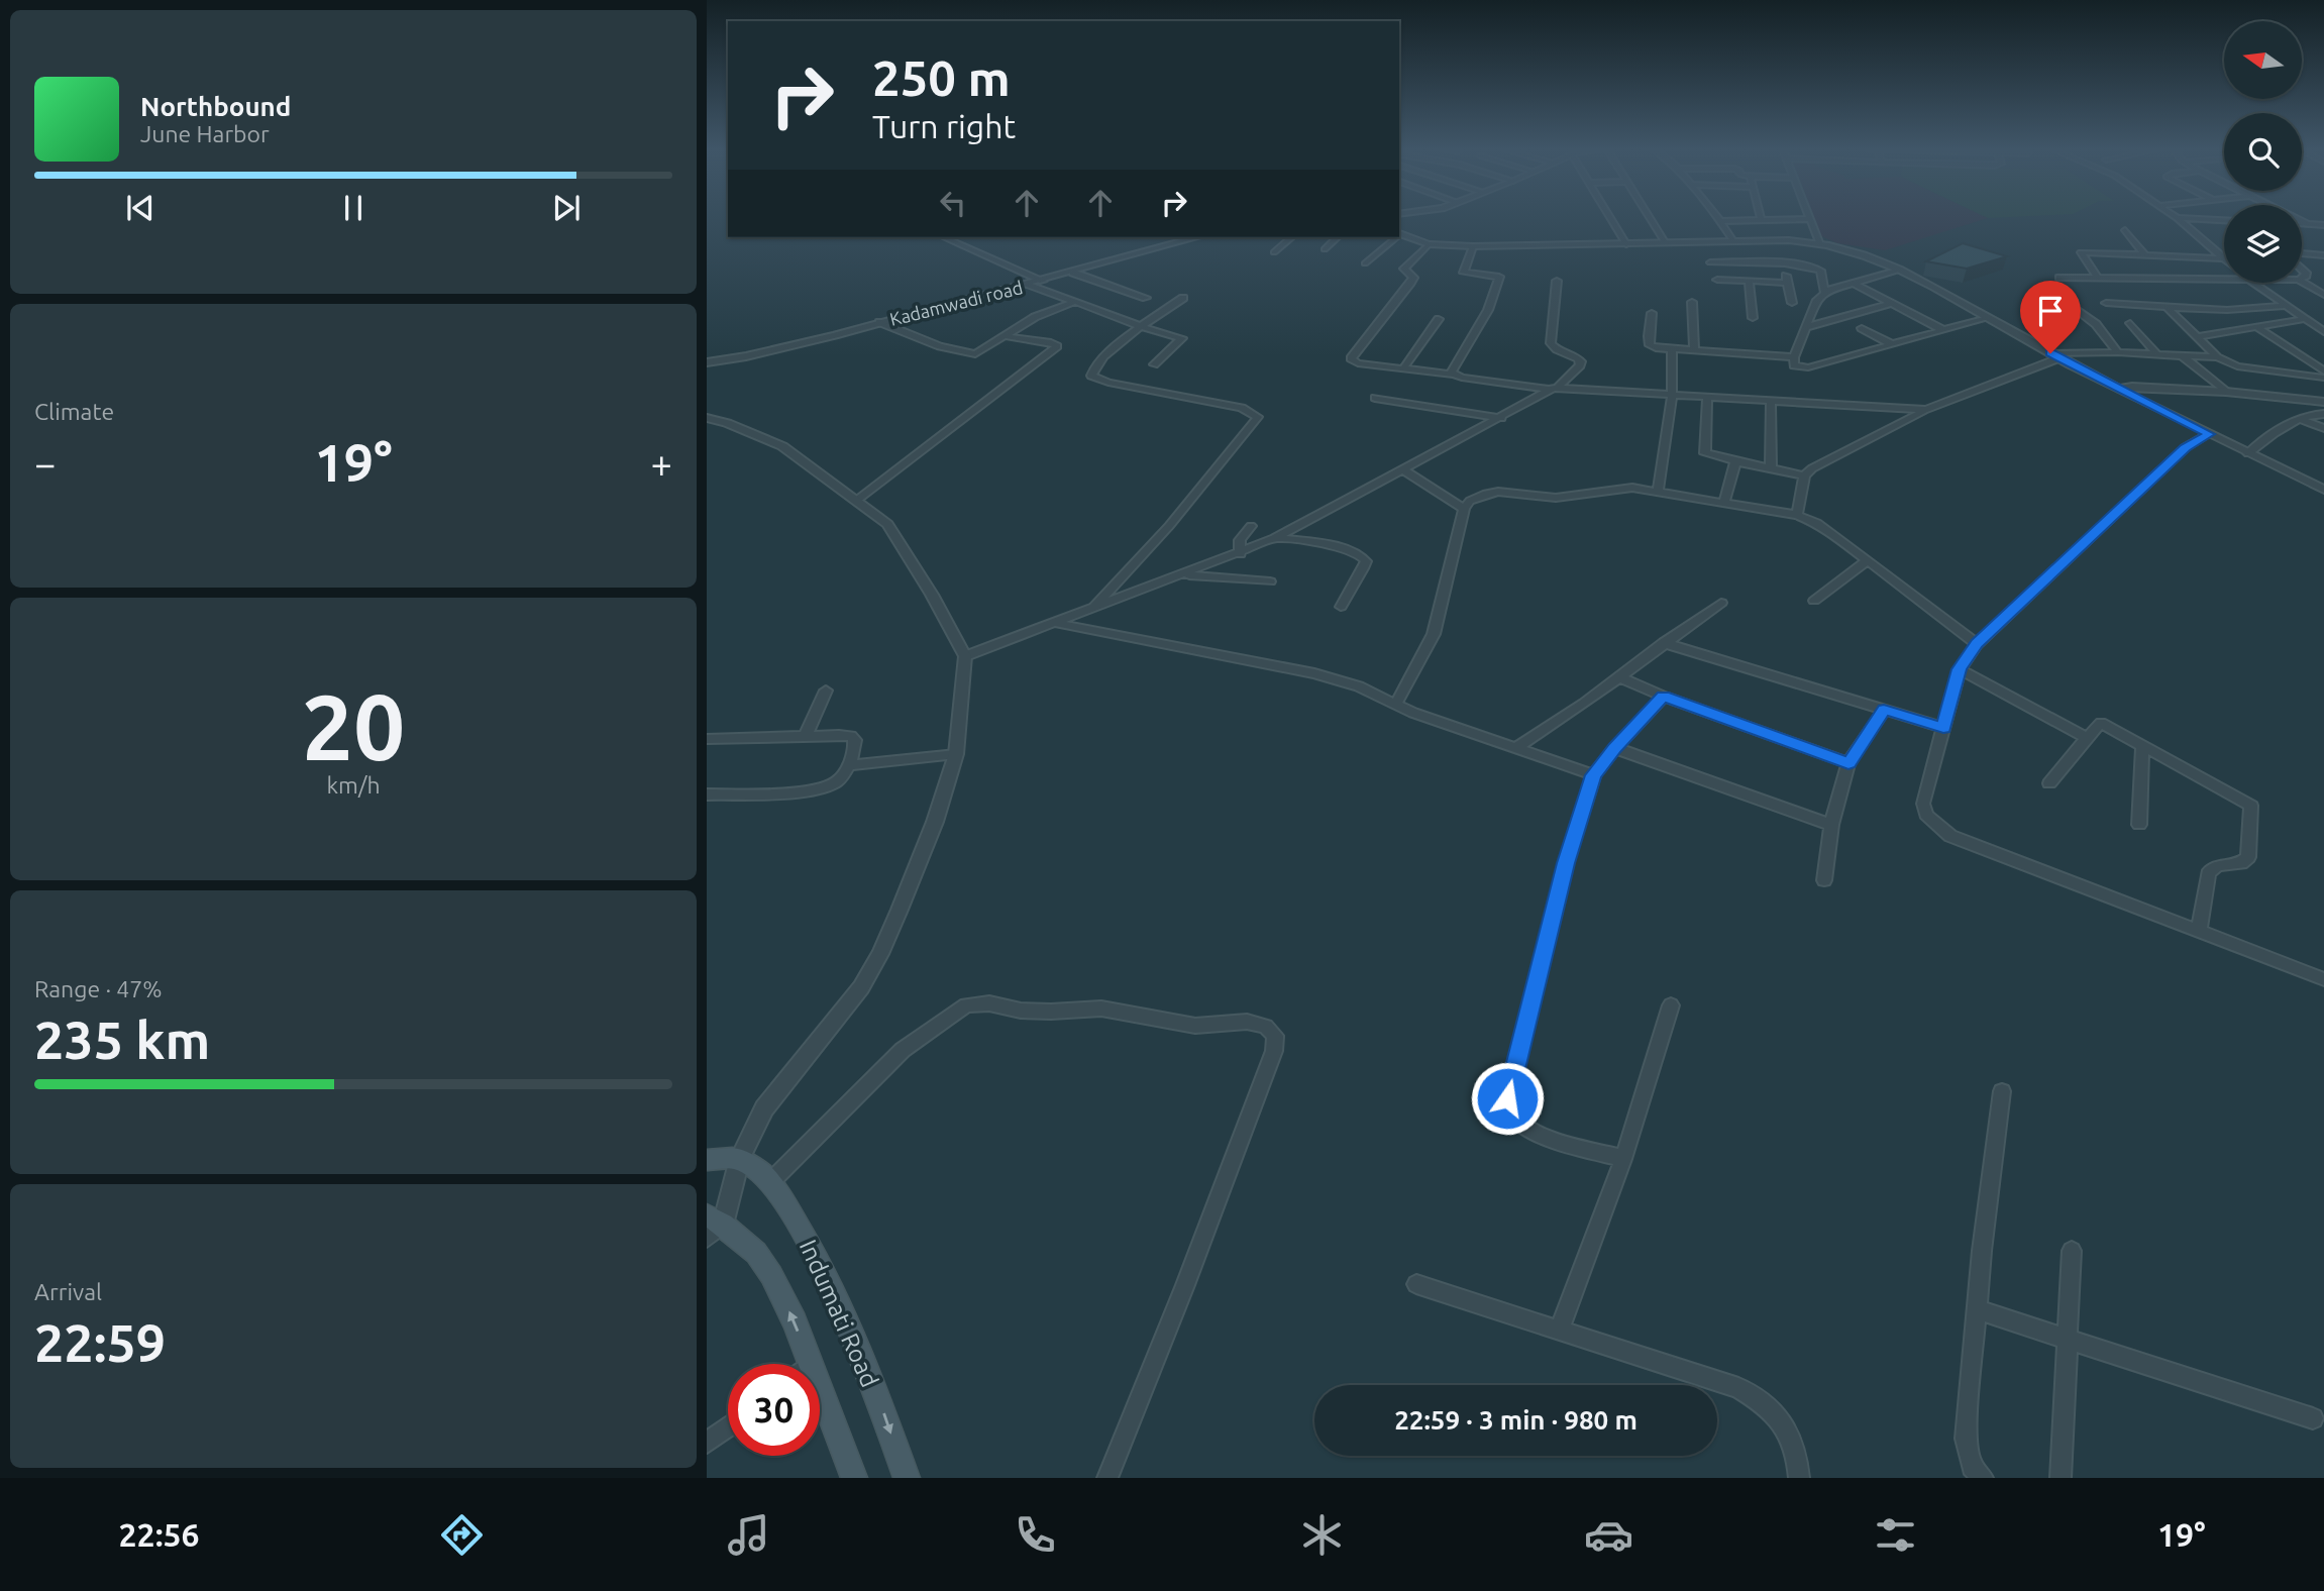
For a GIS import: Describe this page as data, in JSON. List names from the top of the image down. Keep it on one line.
{"streets":{"main road":["Indumati Road"],"street":["Kadamwadi road"]},"north":"left","page":{"turn":["250 m","Turn right"],"song":["Northbound","June Harbor"],"tile":["Climate",["20","km/h"],["Range · 47%","235 km"],["Arrival","22:59"]],"heat":["−","19°","+"],"limit":"30","trip":"22:59 · 3 min · 980 m","tabs":["22:56","19°"]}}
